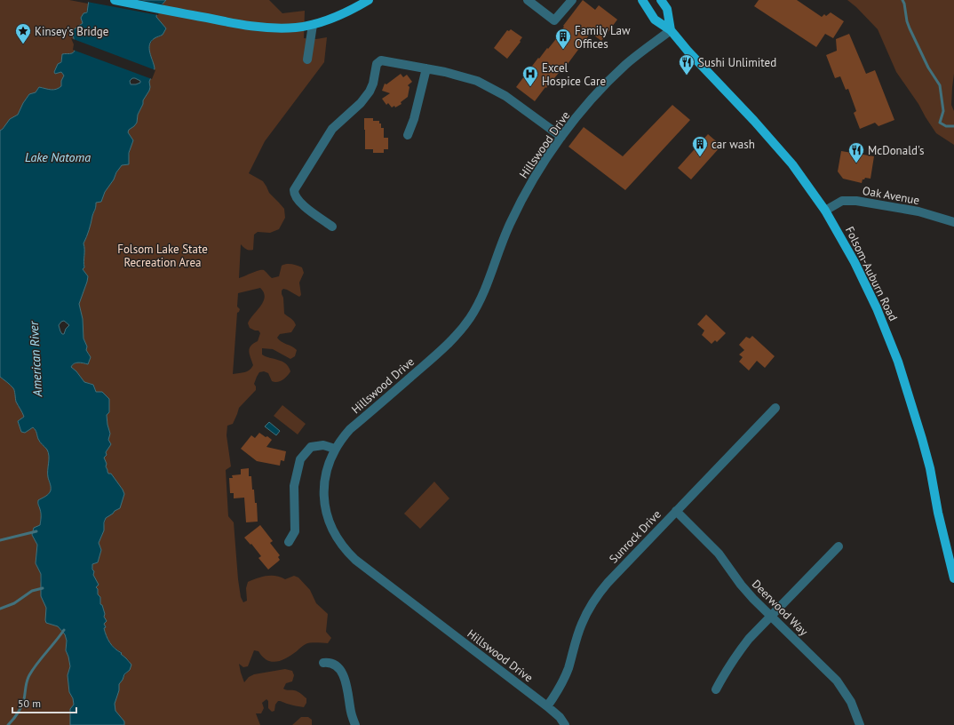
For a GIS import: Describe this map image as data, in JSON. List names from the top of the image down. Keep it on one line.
{"streets":{"main road":["Folsom-Auburn Road"],"street":["Hillswood Drive","Oak Avenue","Sunrock Drive","Deerwood Way"]},"crossings":[["Hillswood Drive","Folsom-Auburn Road"],["Hillswood Drive","Sunrock Drive"],["Oak Avenue","Folsom-Auburn Road"],["Sunrock Drive","Deerwood Way"]],"water":["Lake Natoma","American River"],"parks":["Folsom Lake State Recreation Area"],"places":{"place":["Kinsey's Bridge"],"building":["Family Law Offices","car wash"],"restaurant":["Sushi Unlimited","McDonald's"],"hospital":["Excel Hospice Care"]},"scale_bar":"50 m"}
